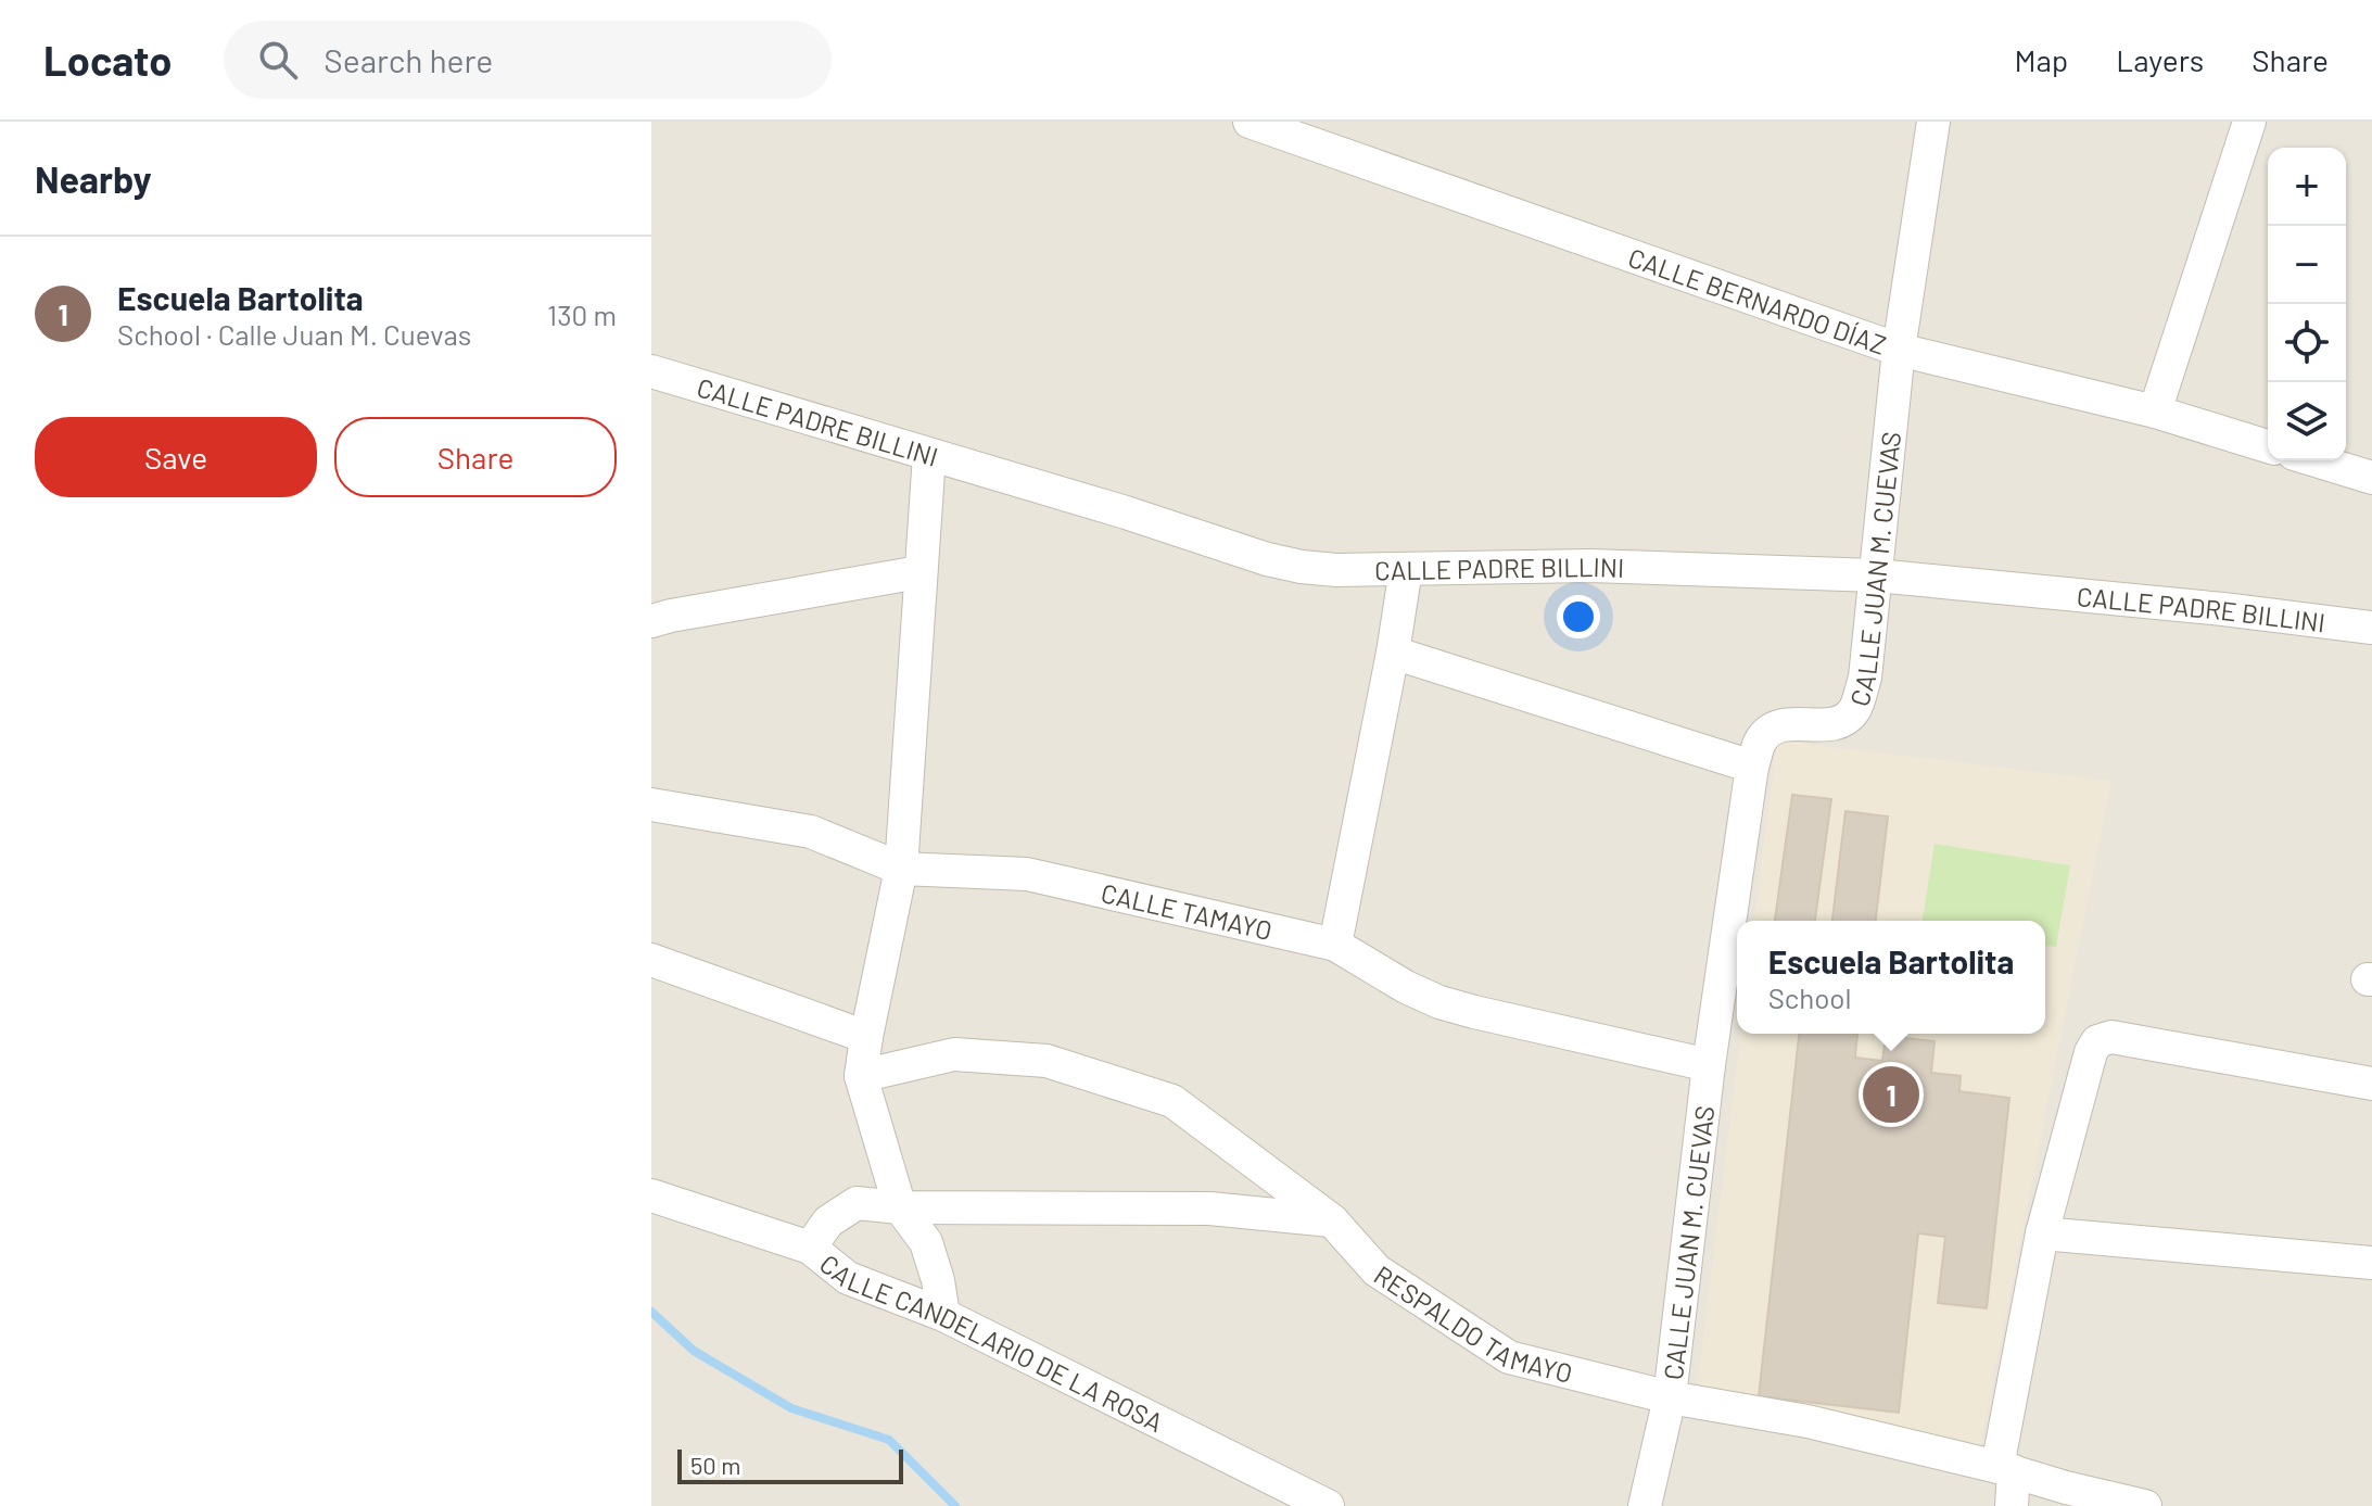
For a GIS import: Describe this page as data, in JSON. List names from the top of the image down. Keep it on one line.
{"streets":{"street":["CALLE BERNARDO DÍAZ","CALLE PADRE BILLINI","CALLE JUAN M. CUEVAS","CALLE TAMAYO","RESPALDO TAMAYO","CALLE CANDELARIO DE LA ROSA"]},"crossings":[["CALLE BERNARDO DÍAZ","CALLE JUAN M. CUEVAS"],["CALLE PADRE BILLINI","CALLE JUAN M. CUEVAS"],["CALLE JUAN M. CUEVAS","CALLE TAMAYO"],["CALLE JUAN M. CUEVAS","RESPALDO TAMAYO"]],"scale_bar":"50 m","page":{"header":"Locato","search":"Search here","nav":["Map","Layers","Share"],"heading":"Nearby","map_buttons":["+","−"],"list":[{"mark":"1","name":"Escuela Bartolita","note":"School · Calle Juan M. Cuevas","value":"130 m"}],"buttons":["Save","Share"],"popup":["Escuela Bartolita","School"],"pins":"1","scale":"50 m"}}
